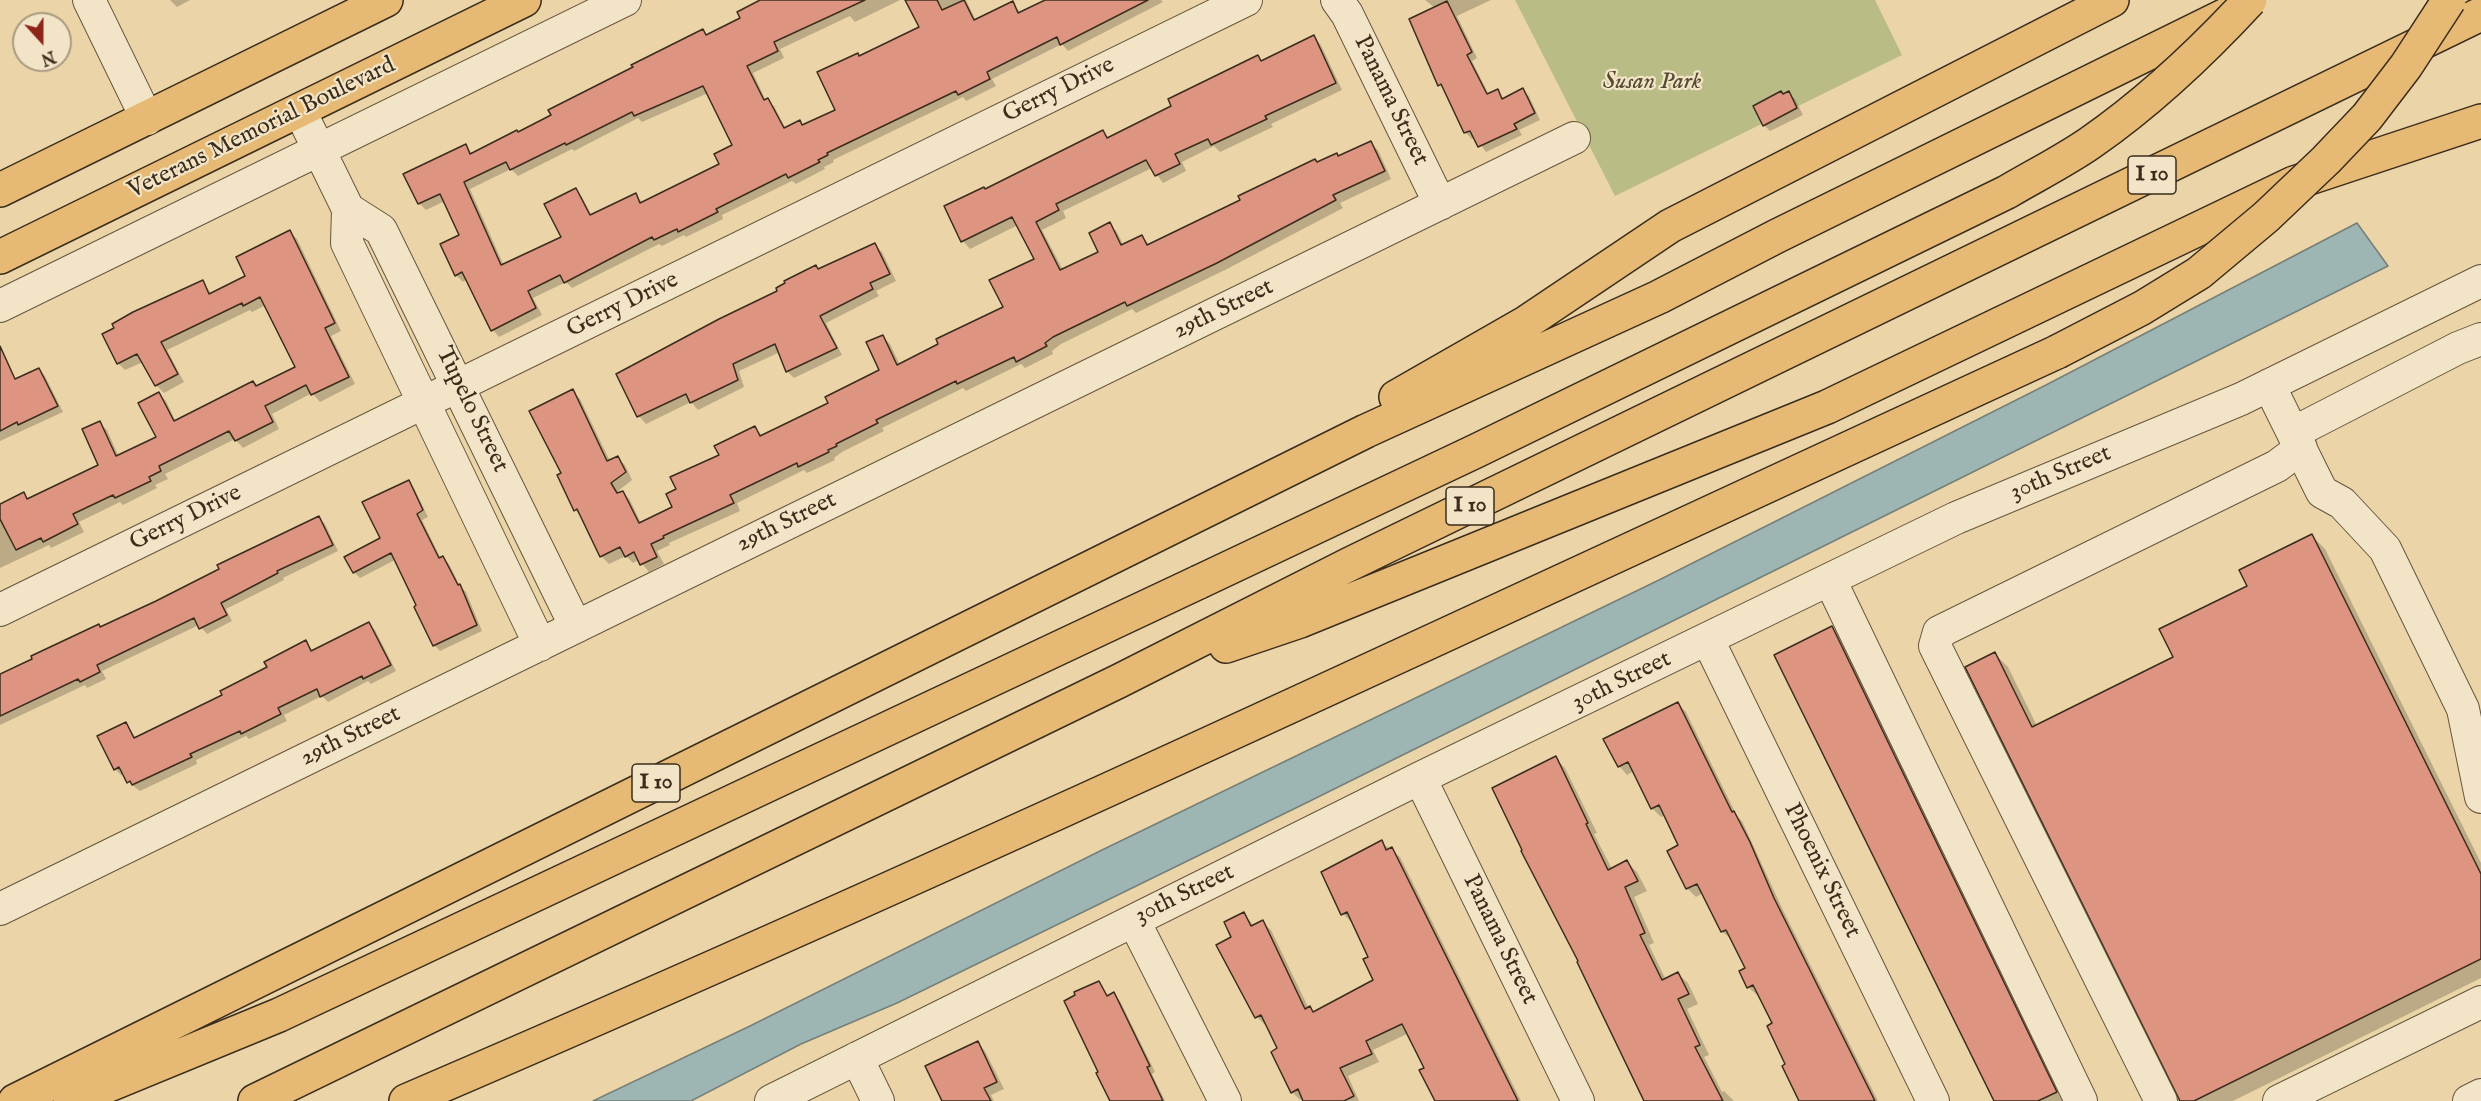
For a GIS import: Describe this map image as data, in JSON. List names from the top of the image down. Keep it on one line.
{"streets":{"main road":["Veterans Memorial Boulevard","I 10"],"street":["Gerry Drive","Panama Street","29th Street","Tupelo Street","30th Street","Phoenix Street"]},"crossings":[["Gerry Drive","Tupelo Street"],["Panama Street","29th Street"],["Panama Street","30th Street"],["Veterans Memorial Boulevard","Tupelo Street"],["29th Street","Tupelo Street"],["30th Street","Phoenix Street"]],"parks":["Susan Park"],"north":"bottom"}
